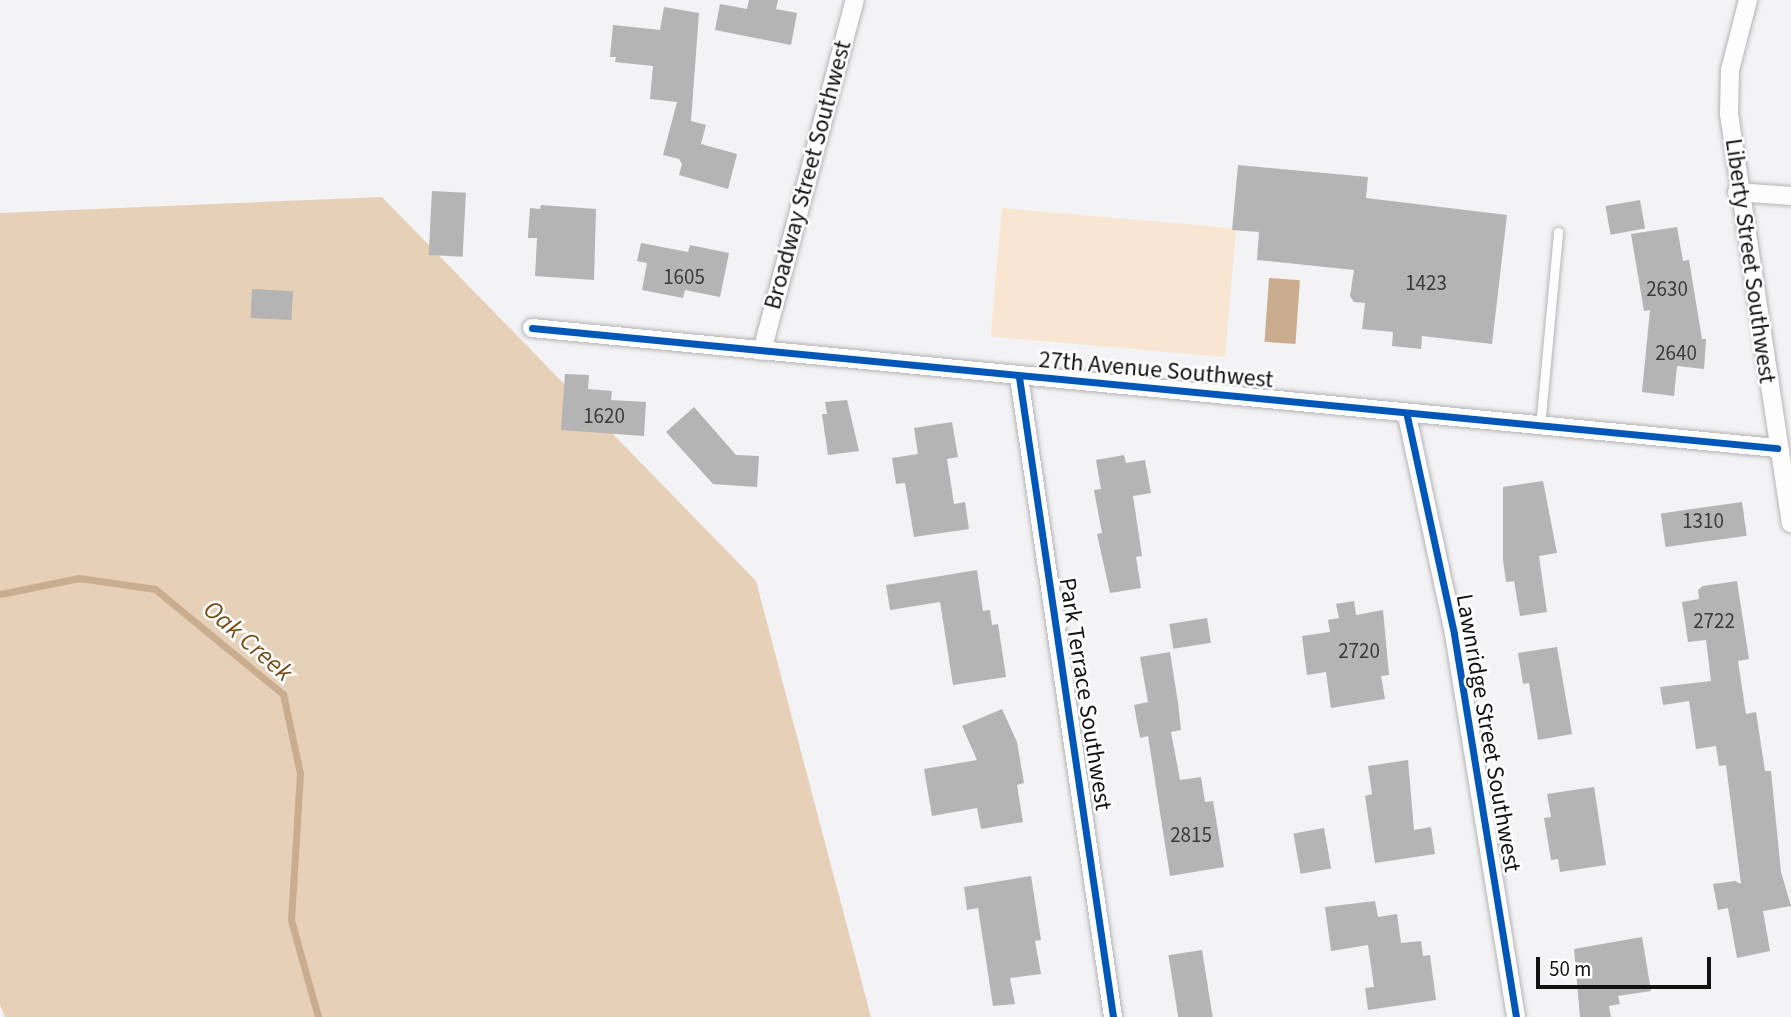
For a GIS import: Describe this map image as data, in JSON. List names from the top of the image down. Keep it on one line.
{"streets":{"street":["Broadway Street Southwest","Liberty Street Southwest","27th Avenue Southwest","Park Terrace Southwest","Lawnridge Street Southwest"]},"crossings":[["Broadway Street Southwest","27th Avenue Southwest"],["Liberty Street Southwest","27th Avenue Southwest"],["27th Avenue Southwest","Park Terrace Southwest"],["27th Avenue Southwest","Lawnridge Street Southwest"]],"water":["Oak Creek"],"house_numbers":["1605","1423","2630","2640","1620","1310","2722","2720","2815"],"scale_bar":"50 m"}
